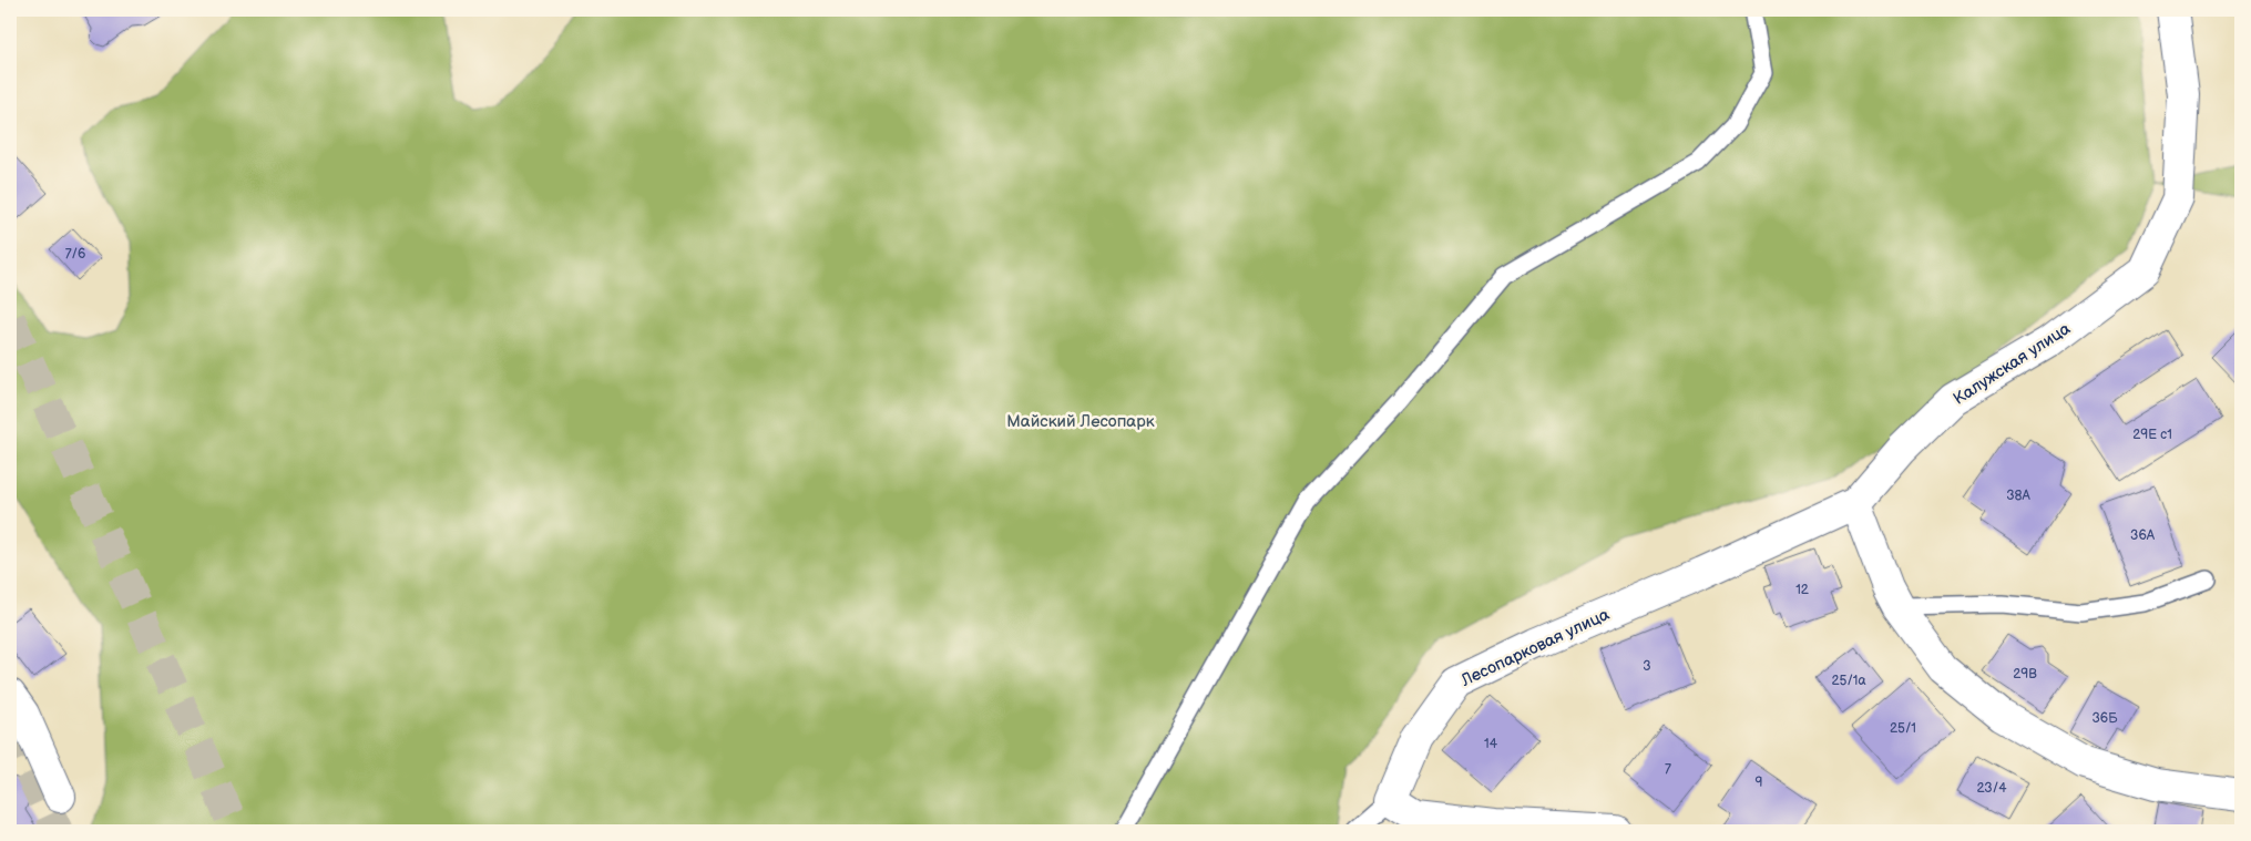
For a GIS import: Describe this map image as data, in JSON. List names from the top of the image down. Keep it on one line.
{"streets":{"street":["Калужская улица","Лесопарковая улица"]},"crossings":[["Калужская улица","Лесопарковая улица"]],"parks":["Майский Лесопарк"],"house_numbers":["7/6","29Е с1","38А","36А","12","3","29В","25/1а","36Б","25/1","14","7","9","23/4"]}
